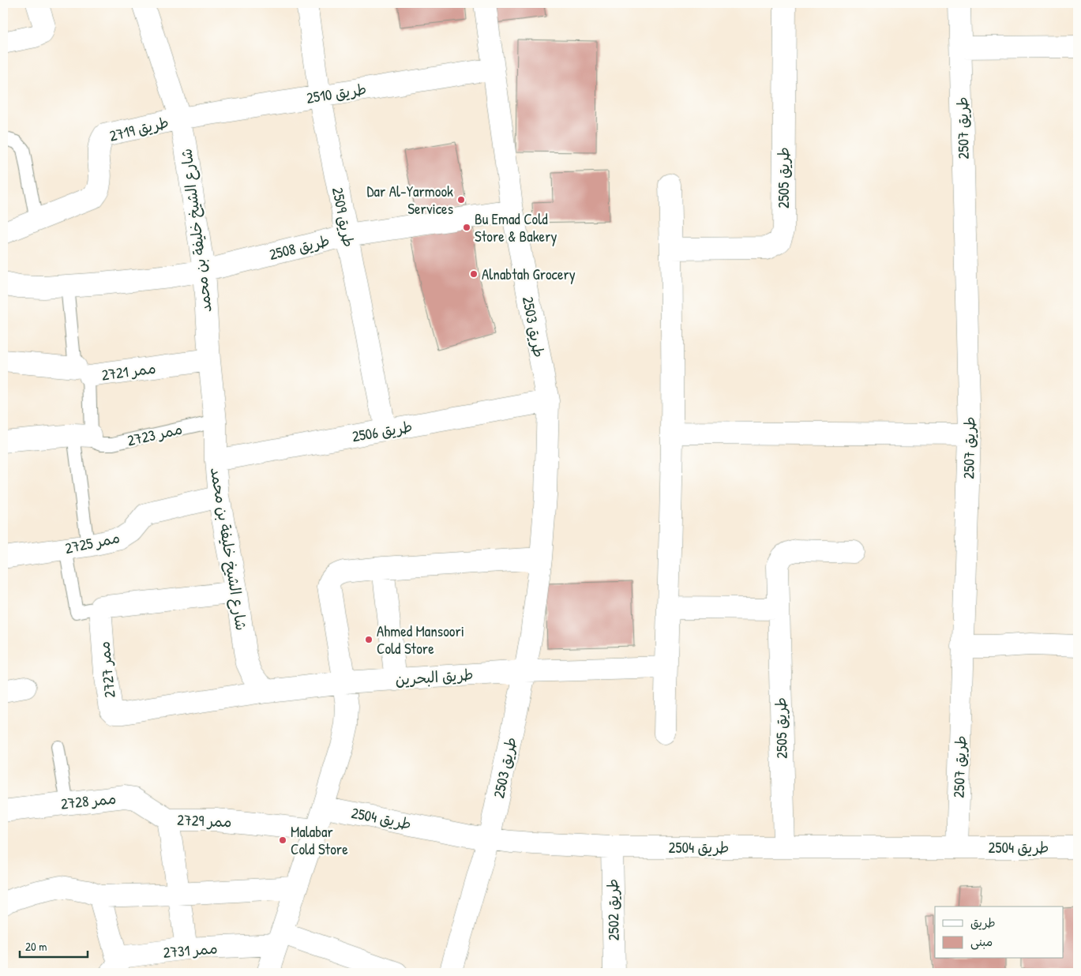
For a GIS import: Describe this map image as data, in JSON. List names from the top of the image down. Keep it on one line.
{"streets":{"street":["طريق 2510","طريق 2507","طريق 2719","طريق 2505","طريق 2509","شارع الشيخ خليفة بن محمد","طريق 2508","طريق 2503","ممر 2721","طريق 2506","ممر 2723","ممر 2725","ممر 2727","طريق البحرين","ممر 2728","طريق 2504","ممر 2729","طريق 2502","ممر 2731"]},"crossings":[["طريق 2510","طريق 2719"],["طريق 2510","طريق 2509"],["طريق 2510","شارع الشيخ خليفة بن محمد"],["طريق 2510","طريق 2503"],["طريق 2507","طريق 2504"],["طريق 2719","شارع الشيخ خليفة بن محمد"],["طريق 2505","طريق 2504"],["طريق 2509","طريق 2508"],["طريق 2509","طريق 2506"],["شارع الشيخ خليفة بن محمد","طريق 2508"],["شارع الشيخ خليفة بن محمد","ممر 2721"],["شارع الشيخ خليفة بن محمد","طريق 2506"],["شارع الشيخ خليفة بن محمد","ممر 2723"],["شارع الشيخ خليفة بن محمد","ممر 2725"],["شارع الشيخ خليفة بن محمد","ممر 2727"],["طريق 2508","طريق 2503"],["طريق 2503","طريق 2506"],["طريق 2503","طريق البحرين"],["طريق 2503","طريق 2504"],["ممر 2728","ممر 2729"],["طريق 2504","طريق 2502"],["ممر 2729","ممر 2731"]],"places":["Dar Al-Yarmook Services","Bu Emad Cold Store & Bakery","Alnabtah Grocery","Ahmed Mansoori Cold Store","Malabar Cold Store"],"legend":["طريق","مبنى"],"scale_bar":"20 m"}
